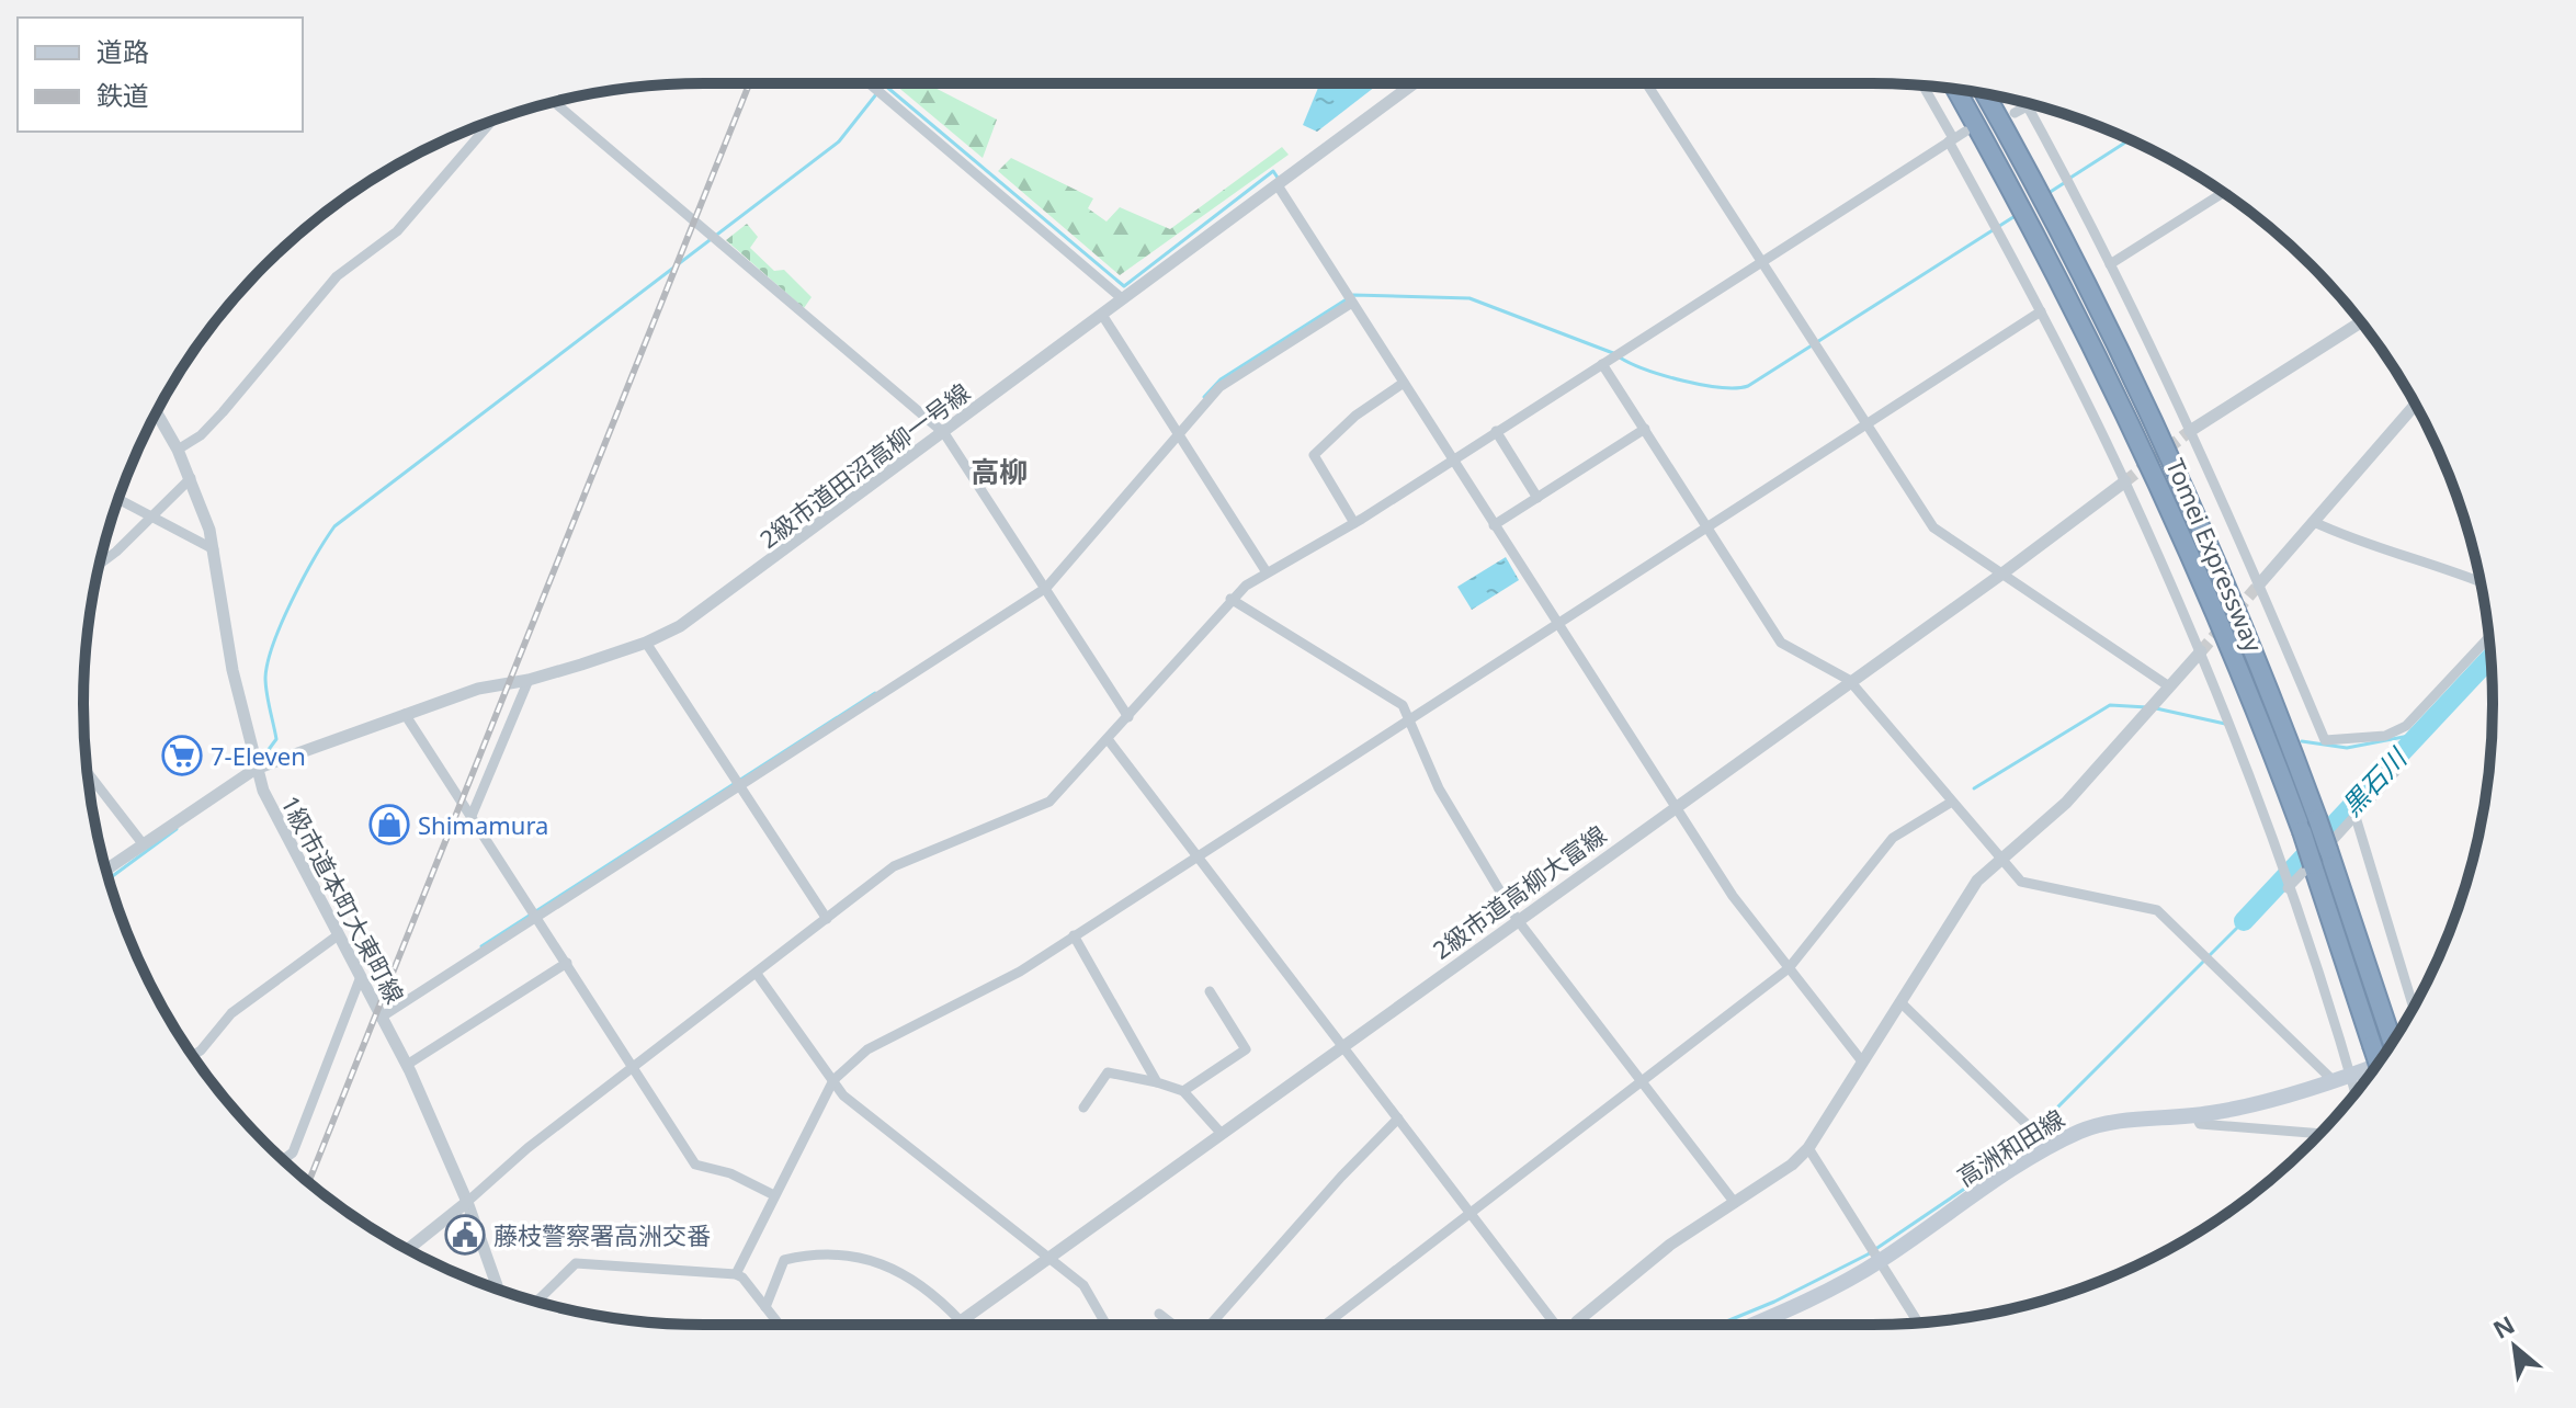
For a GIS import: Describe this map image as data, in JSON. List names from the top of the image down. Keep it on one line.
{"streets":{"highway":["Tomei Expressway"],"main road":["高洲和田線"],"street":["2級市道田沼高柳一号線","2級市道高柳大富線","1級市道本町大東町線"]},"crossings":[["2級市道田沼高柳一号線","1級市道本町大東町線"]],"districts":["高柳"],"water":["黒石川"],"places":{"supermarket":["7-Eleven"],"shop":["Shimamura"],"public building":["藤枝警察署高洲交番"]},"legend":["道路","鉄道"],"north":"top left"}
